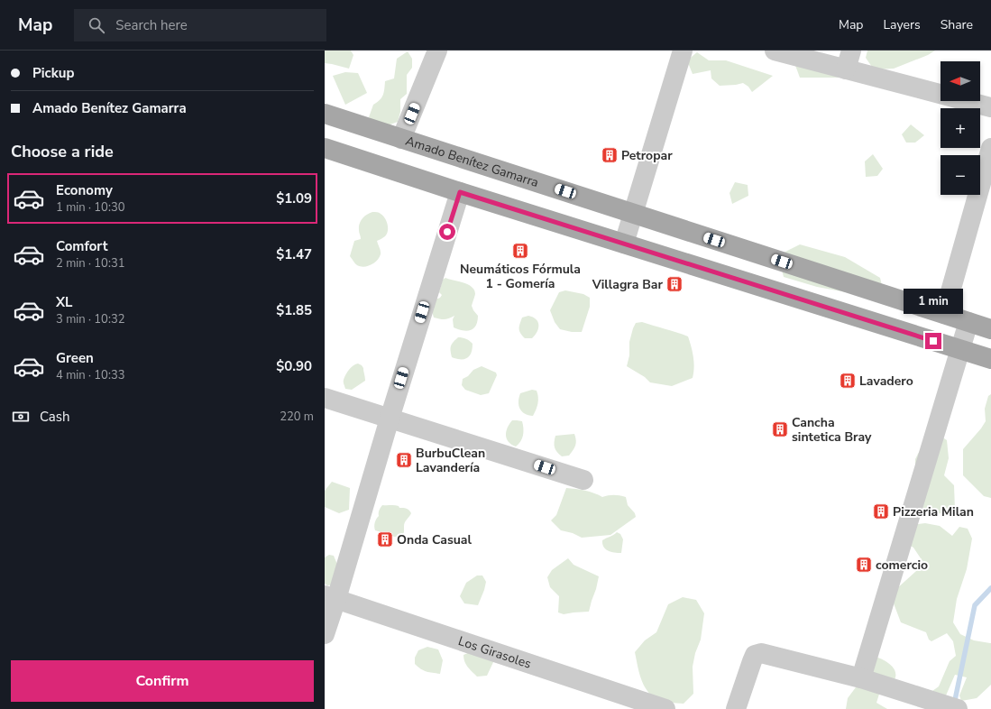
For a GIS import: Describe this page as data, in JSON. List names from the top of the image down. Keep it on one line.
{"streets":{"main road":["Amado Benítez Gamarra"],"street":["Los Girasoles"]},"places":{"building":["Petropar","Neumáticos Fórmula 1 - Gomería","Villagra Bar","Lavadero","Cancha sintetica Bray","BurbuClean Lavandería","Pizzeria Milan","Onda Casual","comercio"]},"north":"left","page":{"header":"Map","search":"Search here","nav":["Map","Layers","Share"],"banner":["Pickup","Amado Benítez Gamarra"],"map_buttons":["+","−"],"heading":"Choose a ride","list":[{"name":"Economy","note":"1 min · 10:30","value":"$1.09"},{"name":"Comfort","note":"2 min · 10:31","value":"$1.47"},{"name":"XL","note":"3 min · 10:32","value":"$1.85"},{"name":"Green","note":"4 min · 10:33","value":"$0.90"}],"bubble":"1 min","pay":["Cash","220 m"],"buttons":"Confirm"}}
